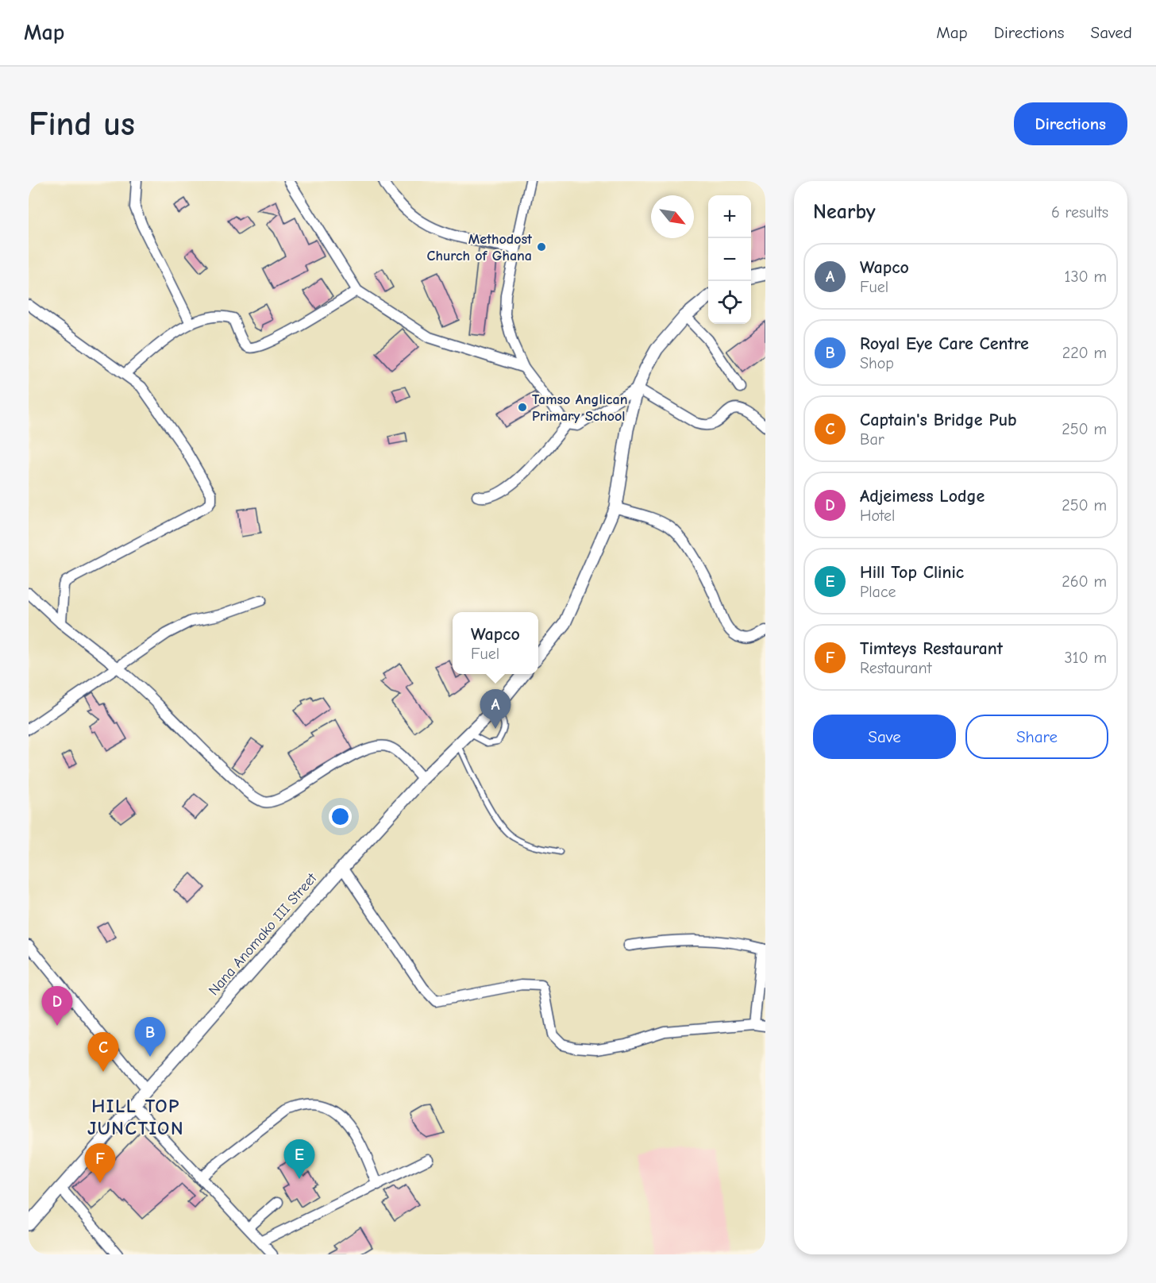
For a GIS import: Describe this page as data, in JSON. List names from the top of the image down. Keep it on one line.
{"streets":{"street":["Nana Anomako III Street"]},"districts":["HILL TOP JUNCTION"],"places":["Methodost Church of Ghana","Tamso Anglican Primary School"],"north":"bottom right","page":{"header":"Map","nav":["Map","Directions","Saved"],"buttons":["Directions",["Save","Share"]],"title":"Find us","heading":["Nearby","6 results"],"map_buttons":["+","−"],"list":[{"mark":"A","name":"Wapco","note":"Fuel","value":"130 m"},{"mark":"B","name":"Royal Eye Care Centre","note":"Shop","value":"220 m"},{"mark":"C","name":"Captain's Bridge Pub","note":"Bar","value":"250 m"},{"mark":"D","name":"Adjeimess Lodge","note":"Hotel","value":"250 m"},{"mark":"E","name":"Hill Top Clinic","note":"Place","value":"260 m"},{"mark":"F","name":"Timteys Restaurant","note":"Restaurant","value":"310 m"}],"popup":["Wapco","Fuel"],"pins":["A","D","B","C","E","F"]}}
